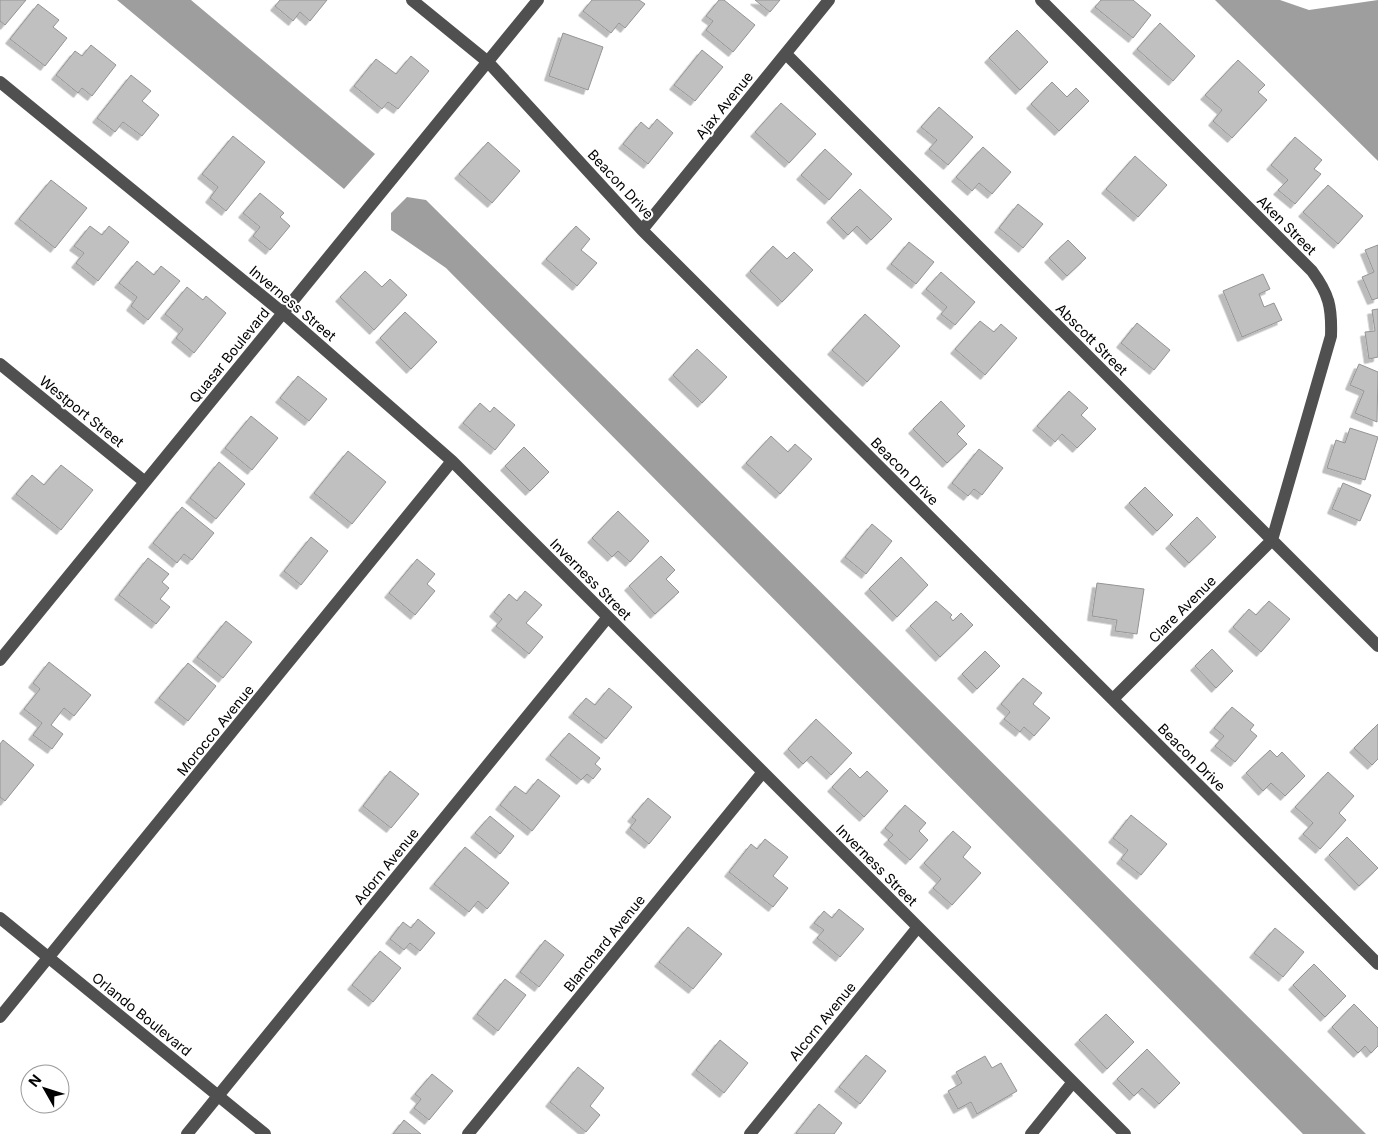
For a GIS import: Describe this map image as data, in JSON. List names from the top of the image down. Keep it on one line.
{"streets":{"street":["Ajax Avenue","Beacon Drive","Aken Street","Inverness Street","Abscott Street","Quasar Boulevard","Westport Street","Clare Avenue","Morocco Avenue","Adorn Avenue","Blanchard Avenue","Orlando Boulevard","Alcorn Avenue"]},"crossings":[["Ajax Avenue","Beacon Drive"],["Ajax Avenue","Abscott Street"],["Beacon Drive","Quasar Boulevard"],["Beacon Drive","Clare Avenue"],["Aken Street","Abscott Street"],["Aken Street","Clare Avenue"],["Inverness Street","Quasar Boulevard"],["Inverness Street","Morocco Avenue"],["Inverness Street","Adorn Avenue"],["Inverness Street","Blanchard Avenue"],["Inverness Street","Alcorn Avenue"],["Abscott Street","Clare Avenue"],["Quasar Boulevard","Westport Street"],["Morocco Avenue","Orlando Boulevard"],["Adorn Avenue","Orlando Boulevard"]],"north":"top left"}
